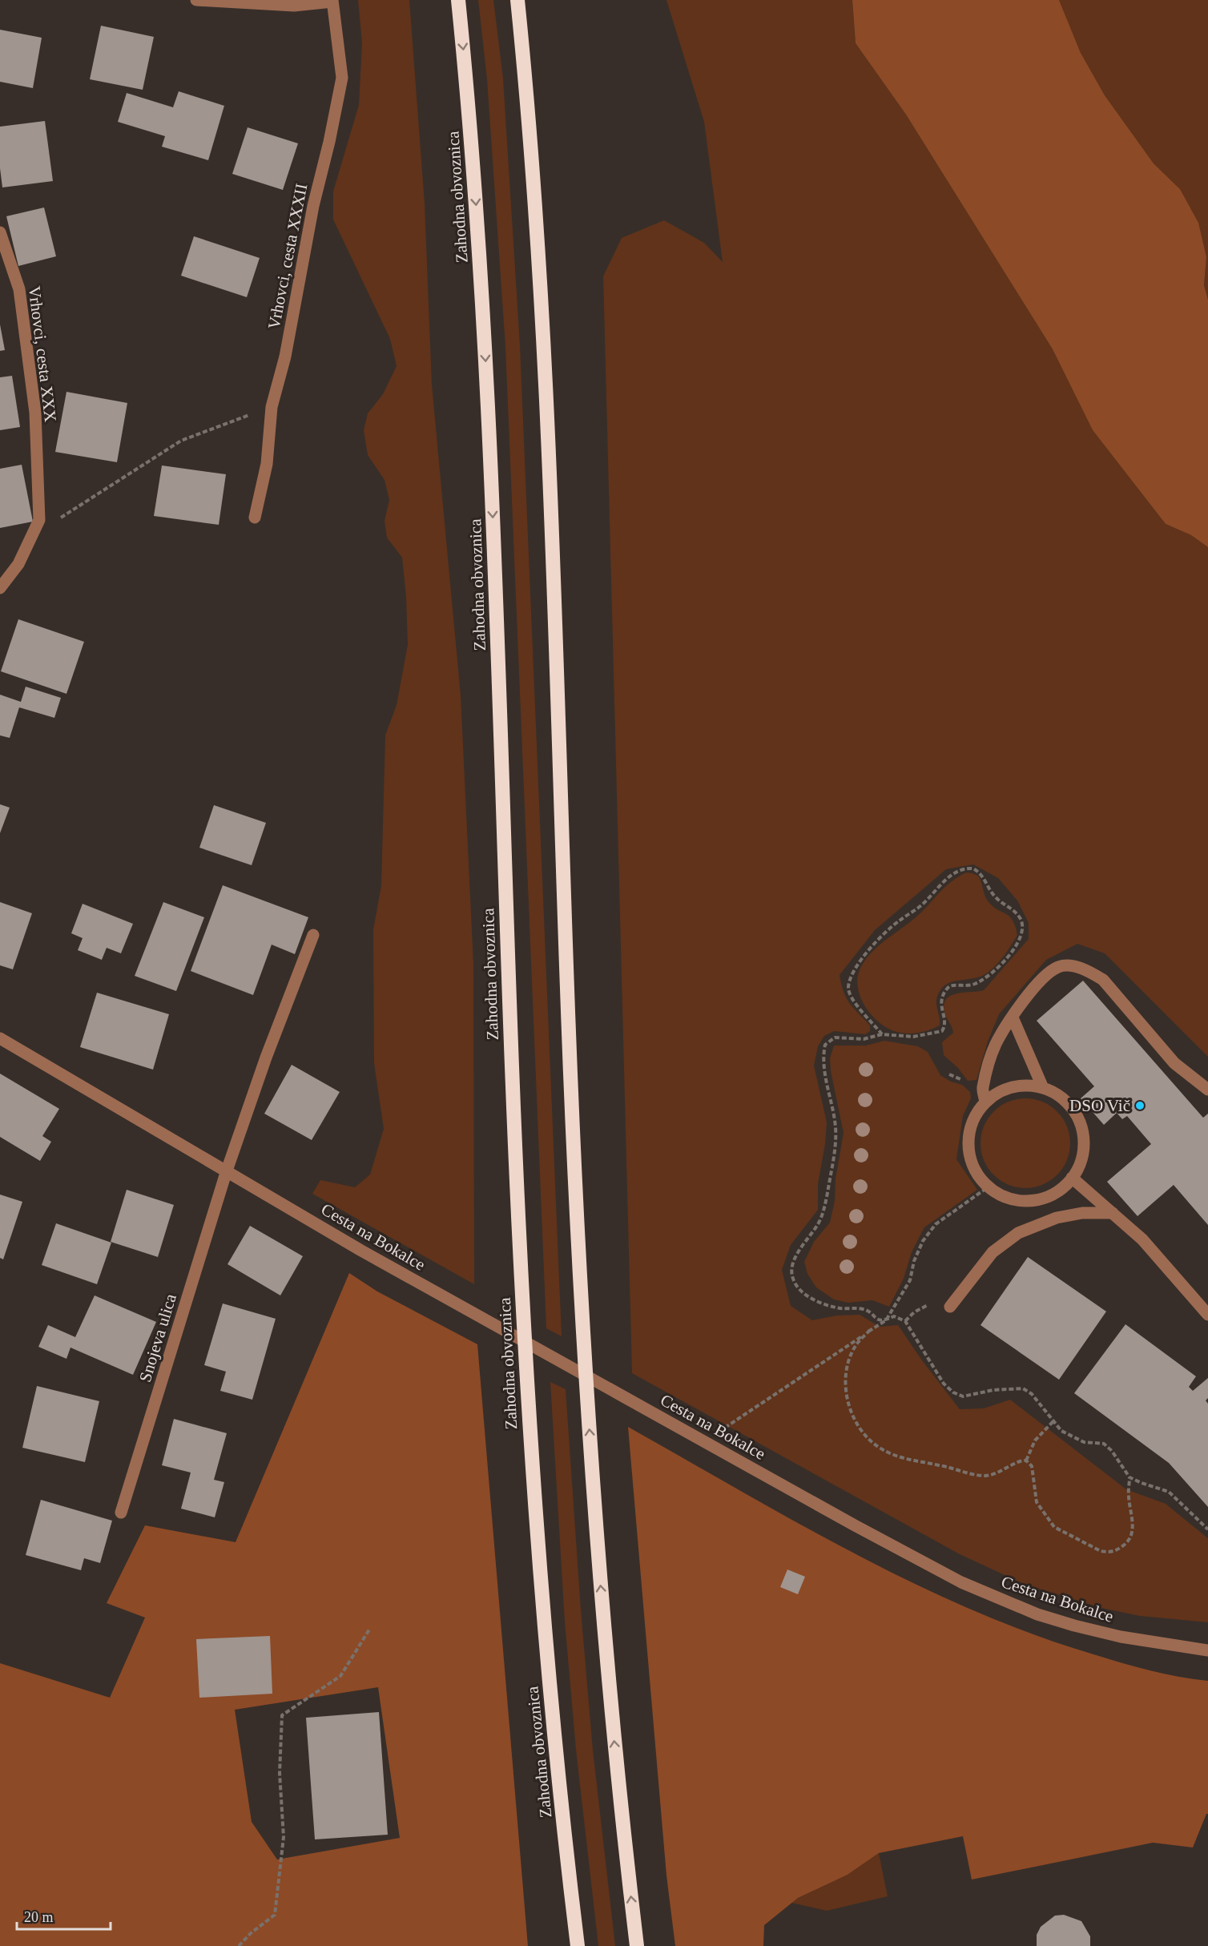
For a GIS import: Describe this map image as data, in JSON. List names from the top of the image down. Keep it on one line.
{"streets":{"highway":["Zahodna obvoznica"],"street":["Vrhovci, cesta XXXII","Vrhovci, cesta XXX","Cesta na Bokalce","Snojeva ulica"]},"crossings":[["Cesta na Bokalce","Snojeva ulica"]],"places":["DSO Vič"],"scale_bar":"20 m"}
